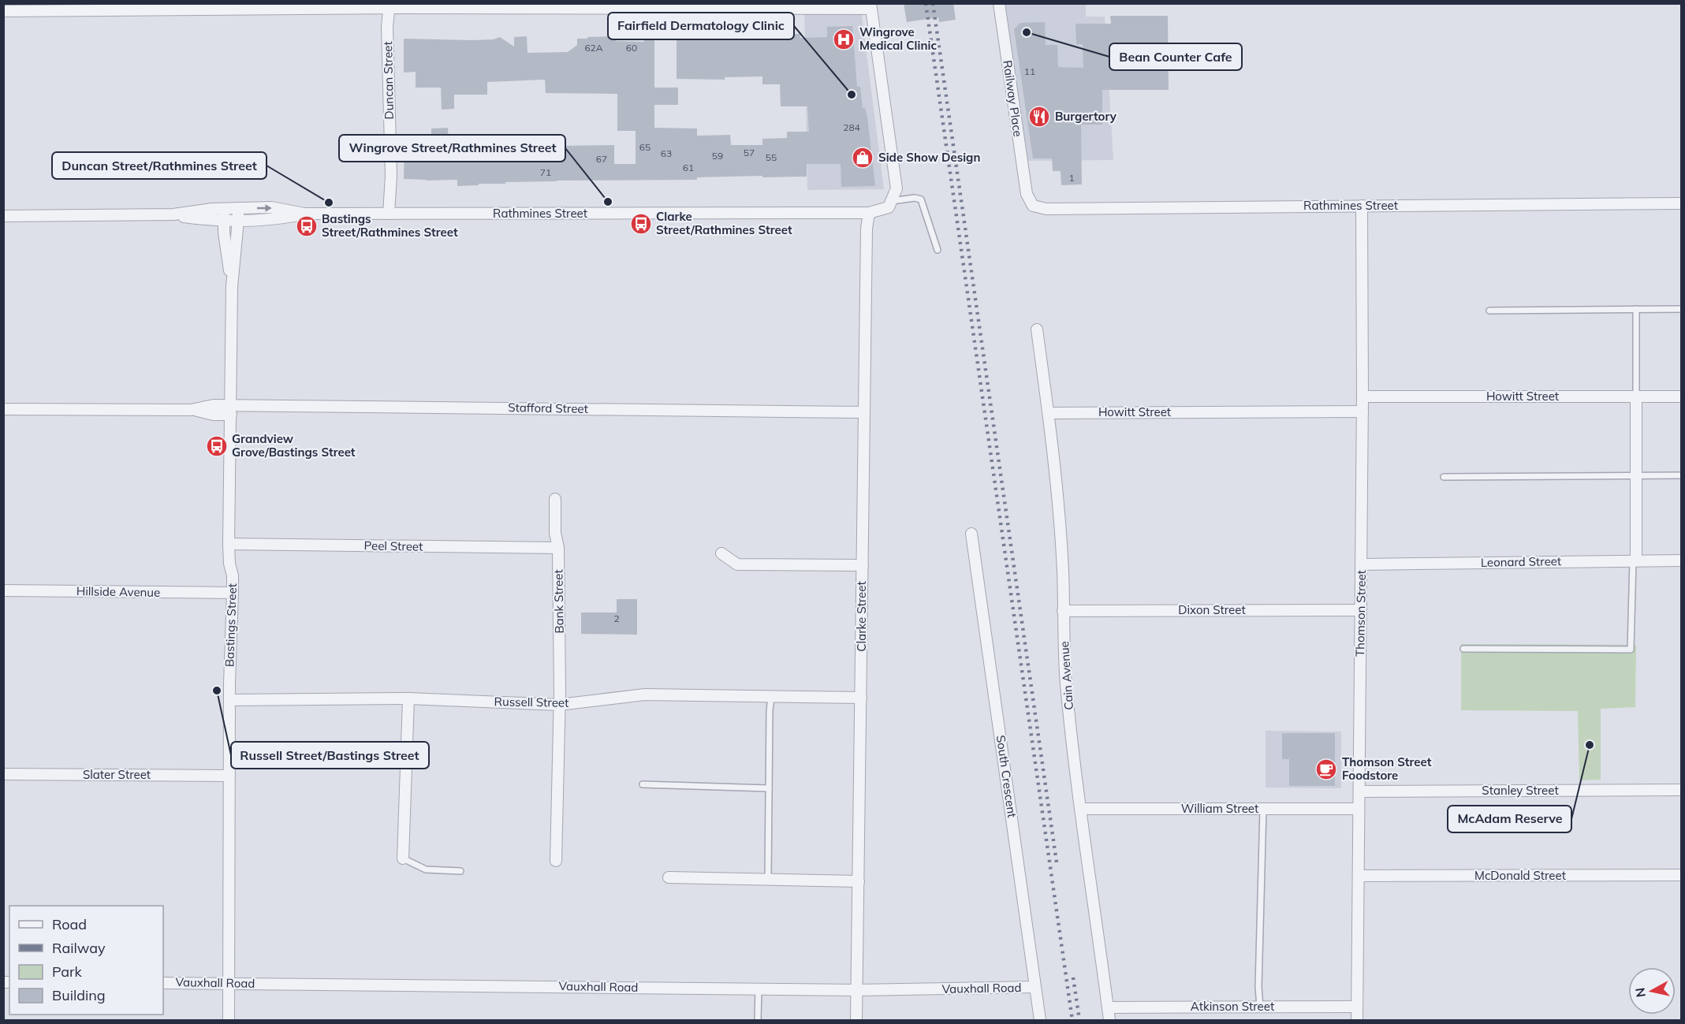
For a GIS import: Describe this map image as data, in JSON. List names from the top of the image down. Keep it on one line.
{"streets":{"street":["Duncan Street","Railway Place","Rathmines Street","Howitt Street","Stafford Street","Peel Street","Leonard Street","Hillside Avenue","Bank Street","Dixon Street","Thomson Street","Clarke Street","Bastings Street","Cain Avenue","Russell Street","Slater Street","South Crescent","Stanley Street","William Street","McDonald Street","Vauxhall Road","Atkinson Street"]},"crossings":[["Duncan Street","Rathmines Street"],["Railway Place","Rathmines Street"],["Rathmines Street","Thomson Street"],["Rathmines Street","Clarke Street"],["Rathmines Street","Bastings Street"],["Howitt Street","Thomson Street"],["Howitt Street","Cain Avenue"],["Stafford Street","Clarke Street"],["Stafford Street","Bastings Street"],["Peel Street","Bank Street"],["Peel Street","Bastings Street"],["Leonard Street","Thomson Street"],["Hillside Avenue","Bastings Street"],["Bank Street","Russell Street"],["Dixon Street","Thomson Street"],["Dixon Street","Cain Avenue"],["Thomson Street","Stanley Street"],["Thomson Street","William Street"],["Thomson Street","McDonald Street"],["Thomson Street","Atkinson Street"],["Clarke Street","Russell Street"],["Clarke Street","Vauxhall Road"],["Bastings Street","Russell Street"],["Bastings Street","Slater Street"],["Bastings Street","Vauxhall Road"],["Cain Avenue","William Street"],["Cain Avenue","Atkinson Street"],["South Crescent","Vauxhall Road"]],"places":{"other":["Bean Counter Cafe","Fairfield Dermatology Clinic","Wingrove Street/Rathmines Street","Duncan Street/Rathmines Street","Russell Street/Bastings Street","McAdam Reserve"],"hospital":["Wingrove Medical Clinic"],"restaurant":["Burgertory"],"shop":["Side Show Design"],"bus stop":["Clarke Street/Rathmines Street","Bastings Street/Rathmines Street","Grandview Grove/Bastings Street"],"cafe":["Thomson Street Foodstore"]},"house_numbers":["62A","60","11","284","65","57","63","59","55","67","61","71","1","2"],"legend":["Road","Railway","Park","Building"],"north":"left"}
